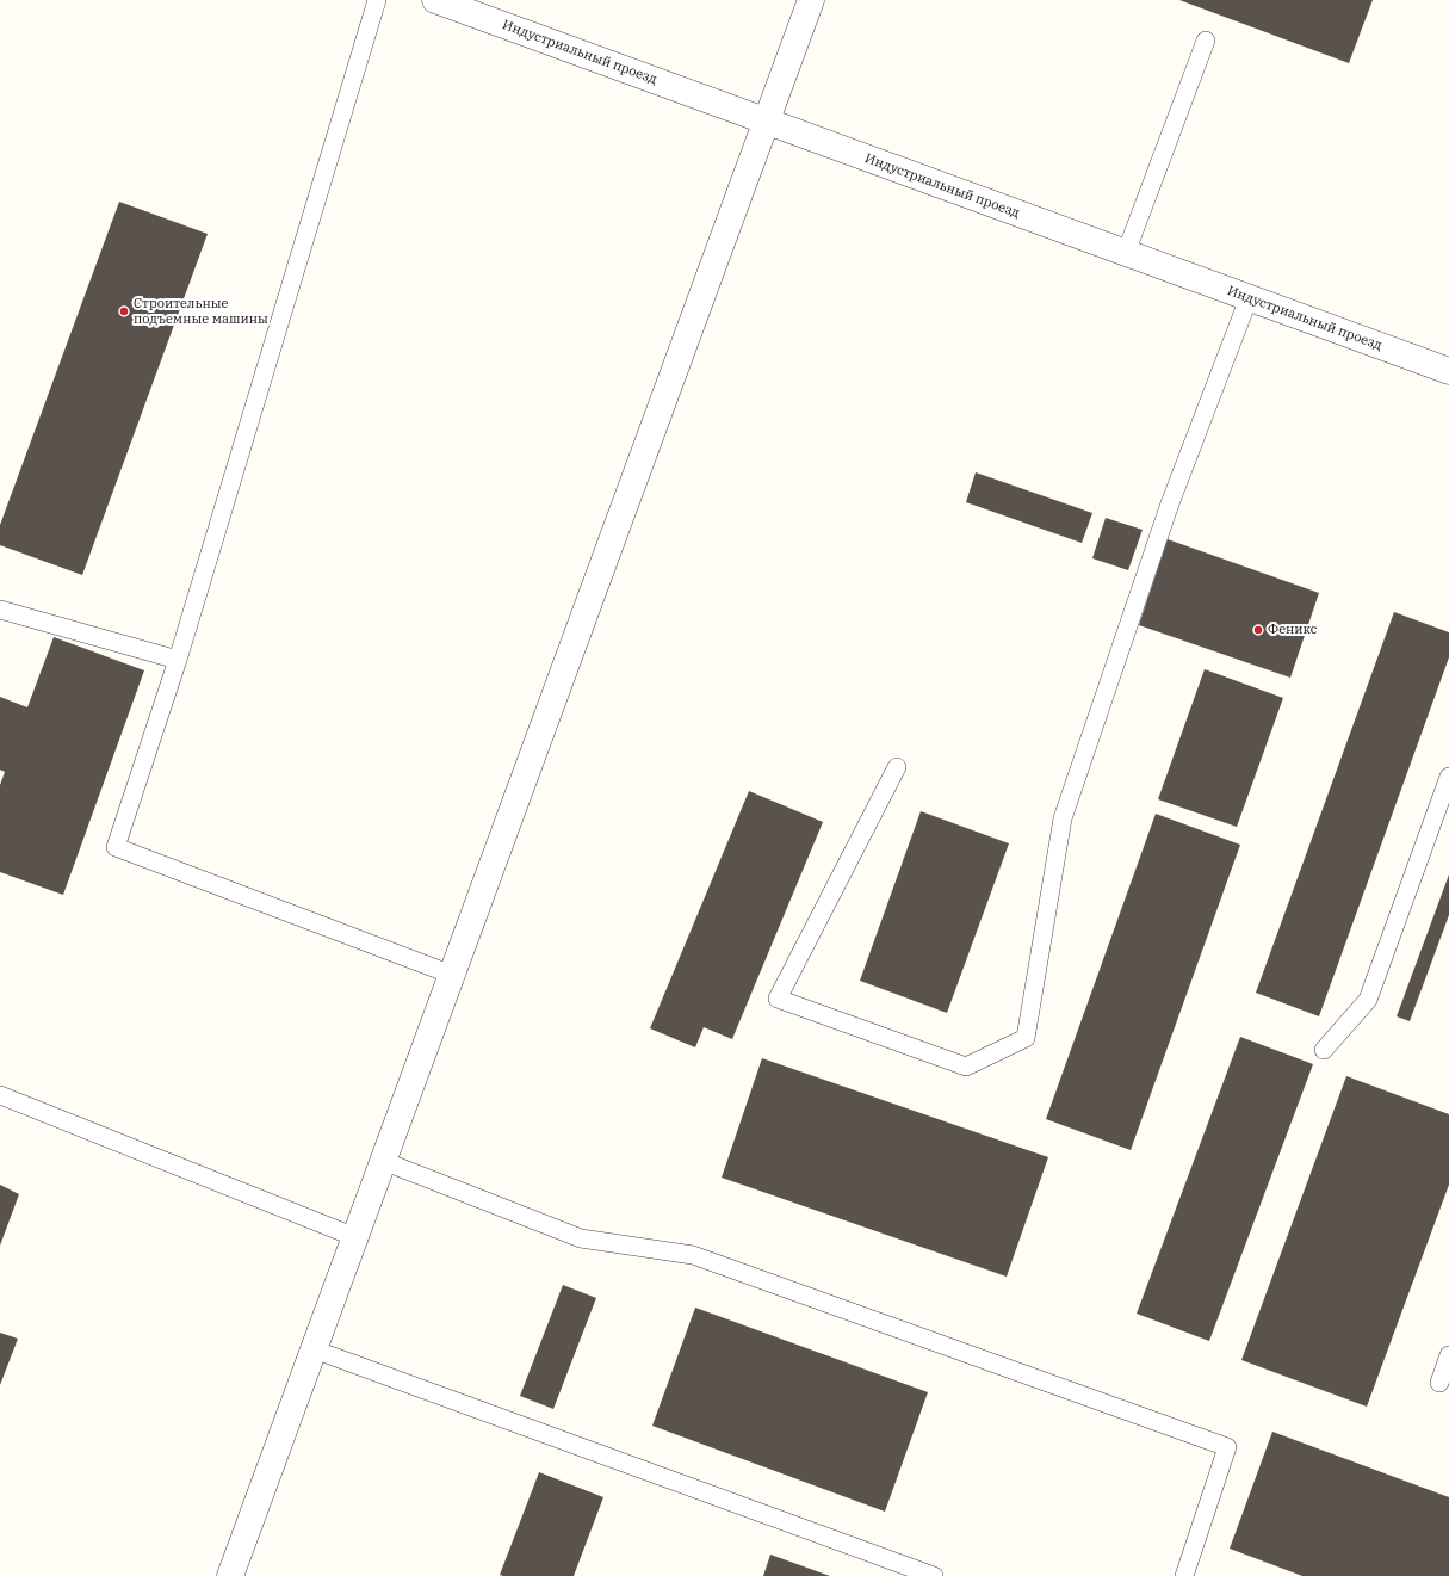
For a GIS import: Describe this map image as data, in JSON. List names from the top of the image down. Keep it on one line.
{"streets":{"street":["Индустриальный проезд"]},"places":["Строительные подъемные машины","Феникс"]}
